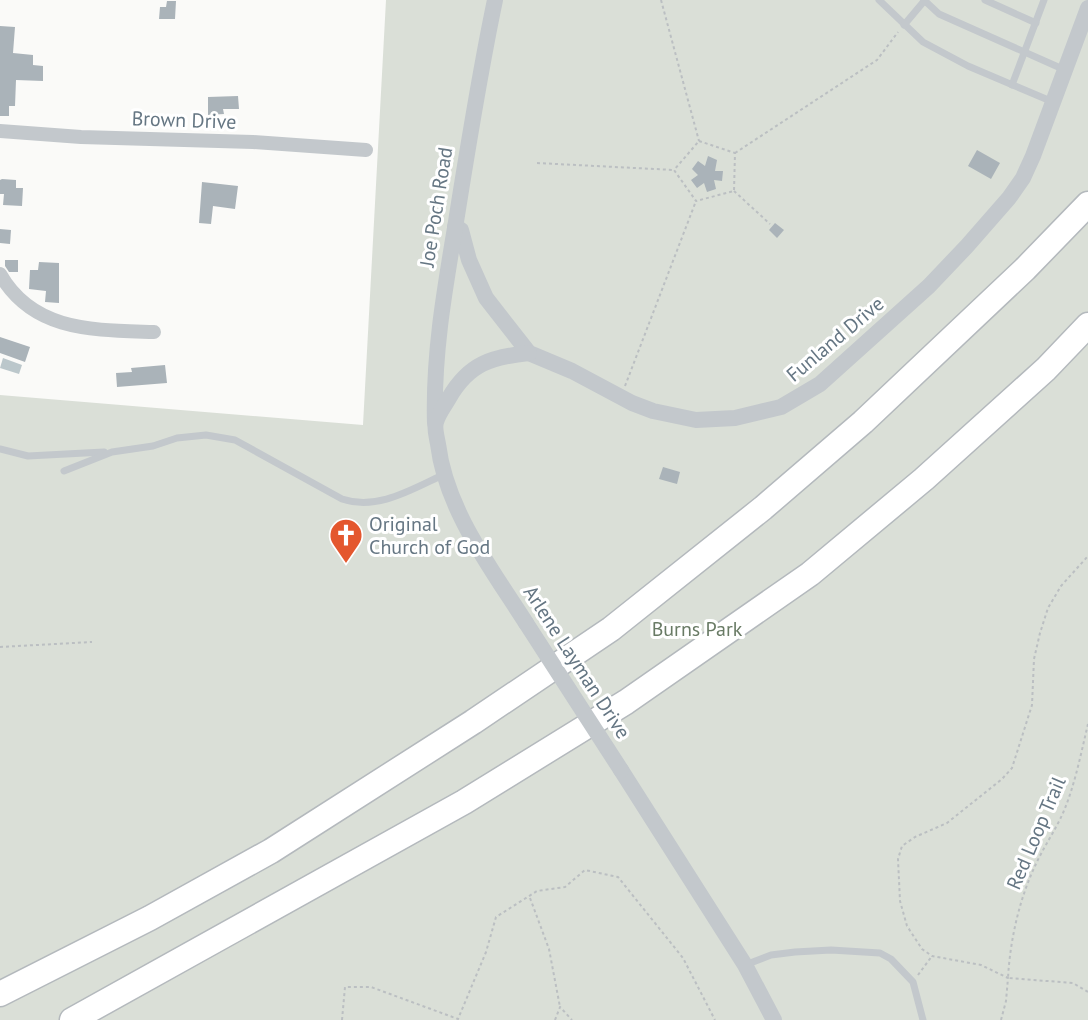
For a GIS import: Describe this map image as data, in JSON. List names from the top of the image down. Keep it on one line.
{"streets":{"street":["Brown Drive","Joe Poch Road","Funland Drive","Arlene Layman Drive"],"path":["Red Loop Trail"]},"crossings":[["Joe Poch Road","Funland Drive"],["Joe Poch Road","Arlene Layman Drive"]],"parks":["Burns Park"],"places":{"church":["Original Church of God"]}}
